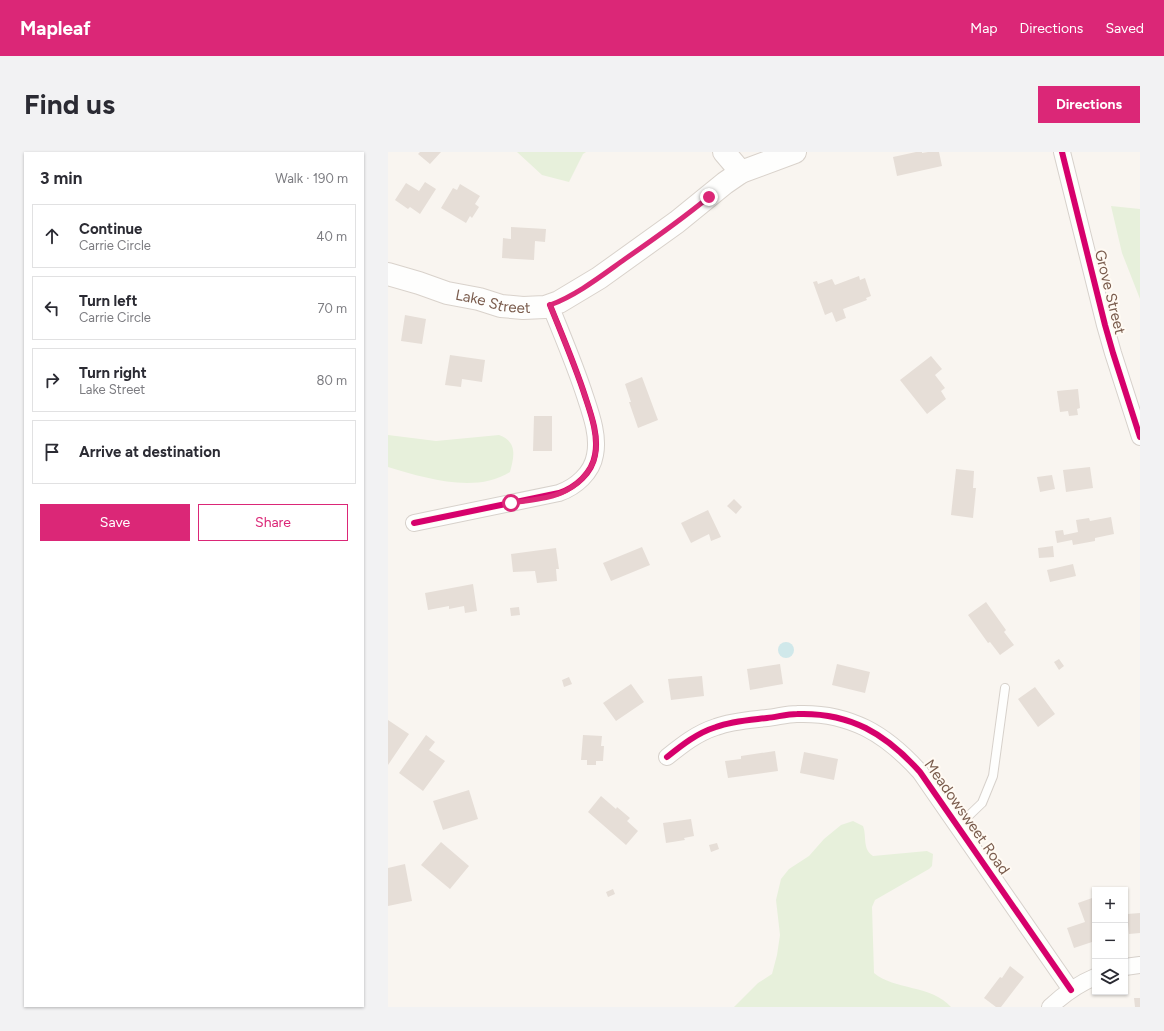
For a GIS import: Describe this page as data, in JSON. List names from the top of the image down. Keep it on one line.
{"streets":{"main road":["Lake Street"],"street":["Grove Street","Meadowsweet Road"]},"page":{"header":"Mapleaf","nav":["Map","Directions","Saved"],"buttons":["Directions",["Save","Share"]],"title":"Find us","heading":["3 min","Walk · 190 m"],"list":[["Continue","Carrie Circle","40 m"],["Turn left","Carrie Circle","70 m"],["Turn right","Lake Street","80 m"],"Arrive at destination"],"map_buttons":["+","−"]}}
